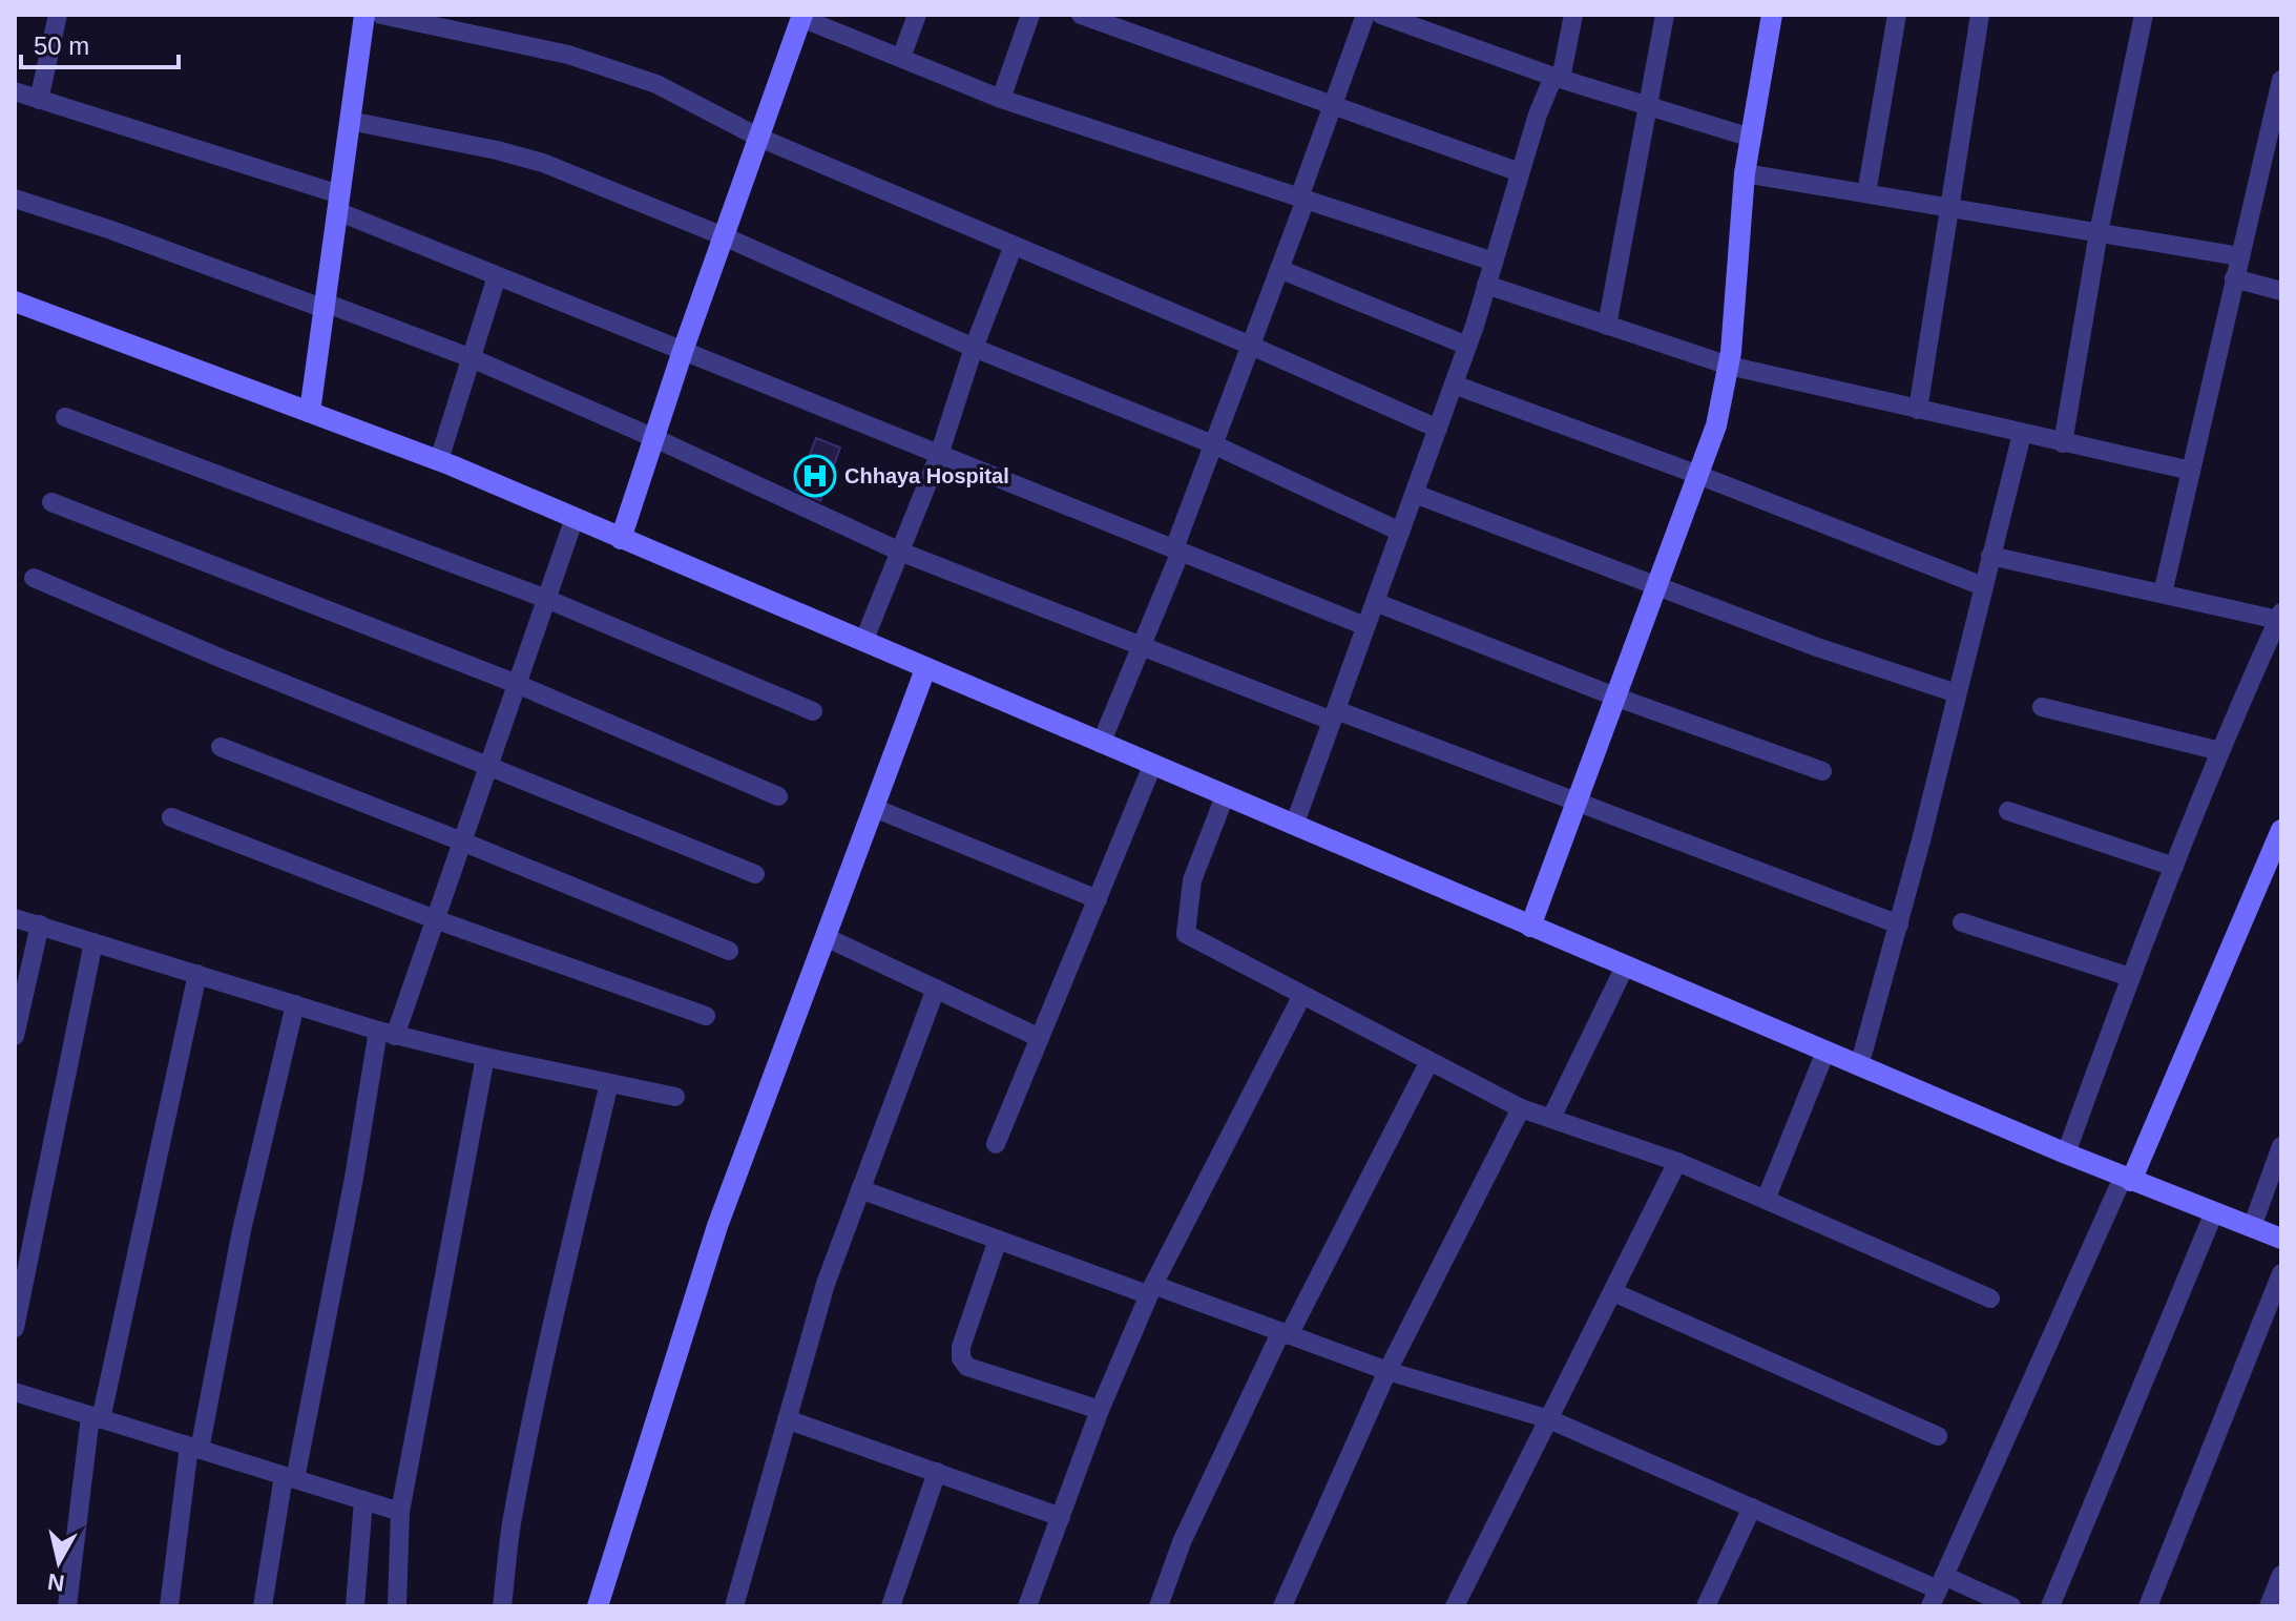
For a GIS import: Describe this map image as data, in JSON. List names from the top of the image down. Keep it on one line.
{"places":{"hospital":["Chhaya Hospital"]},"scale_bar":"50 m","north":"bottom"}
